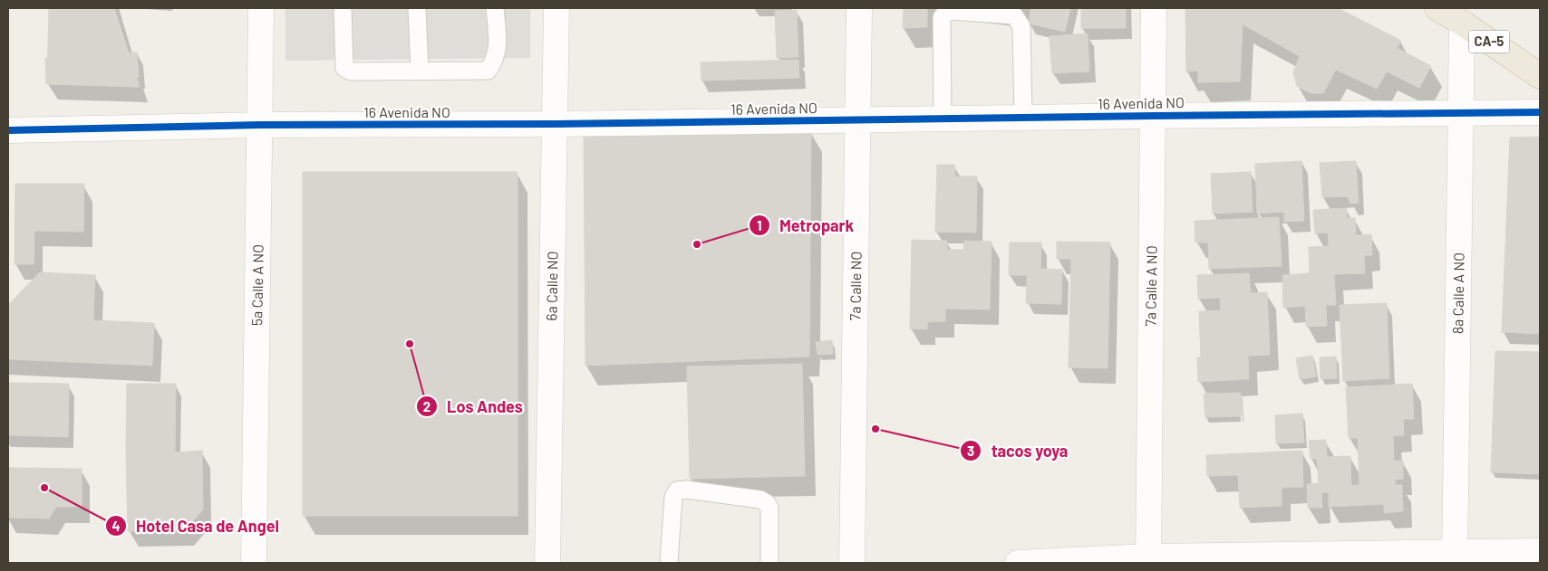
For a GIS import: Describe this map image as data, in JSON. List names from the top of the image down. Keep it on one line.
{"streets":{"highway":["CA-5"],"street":["16 Avenida NO","5a Calle A NO","6a Calle NO","7a Calle NO","7a Calle A NO","8a Calle A NO"]},"crossings":[["CA-5","8a Calle A NO"],["16 Avenida NO","5a Calle A NO"],["16 Avenida NO","6a Calle NO"],["16 Avenida NO","7a Calle NO"],["16 Avenida NO","7a Calle A NO"],["16 Avenida NO","8a Calle A NO"]],"places":["Metropark","Los Andes","tacos yoya","Hotel Casa de Angel"]}
